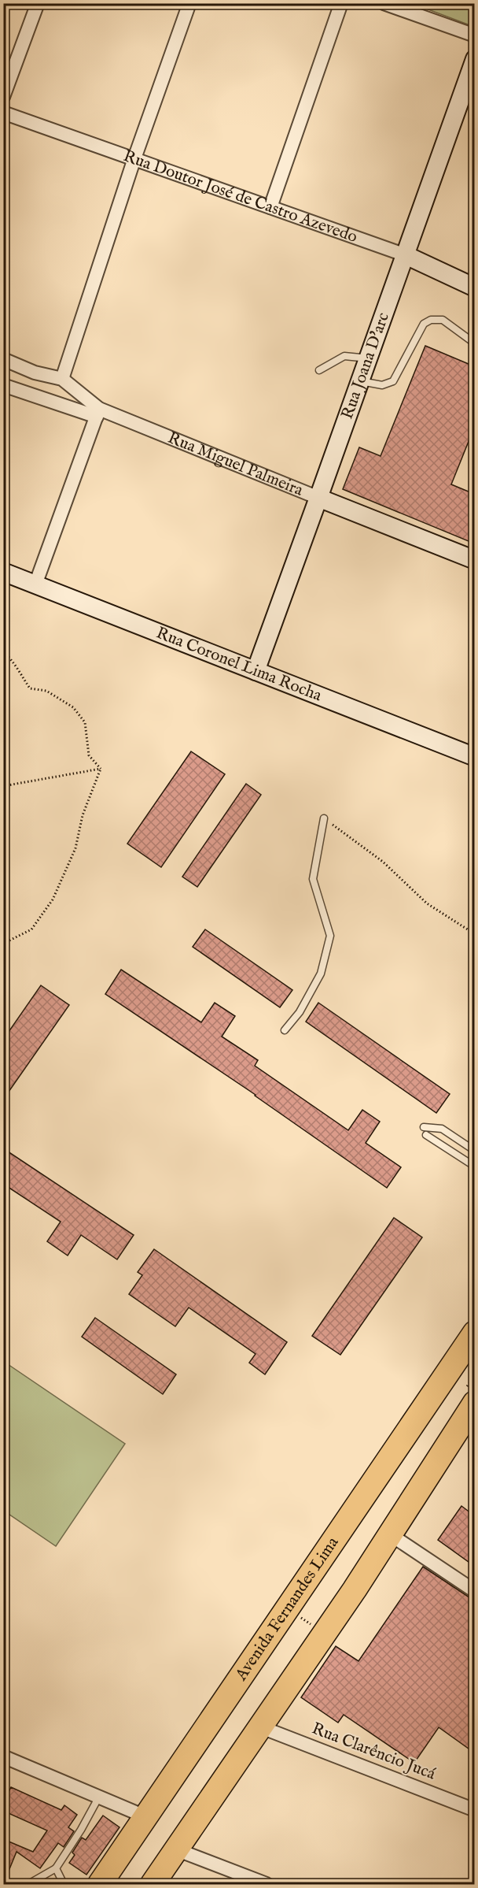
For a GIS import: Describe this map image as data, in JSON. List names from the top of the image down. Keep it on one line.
{"streets":{"highway":["Avenida Fernandes Lima"],"street":["Rua Doutor José de Castro Azevedo","Rua Joana D'arc","Rua Miguel Palmeira","Rua Coronel Lima Rocha","Rua Clarêncio Jucá"]},"crossings":[["Rua Doutor José de Castro Azevedo","Rua Joana D'arc"],["Rua Joana D'arc","Rua Miguel Palmeira"],["Rua Joana D'arc","Rua Coronel Lima Rocha"]]}
